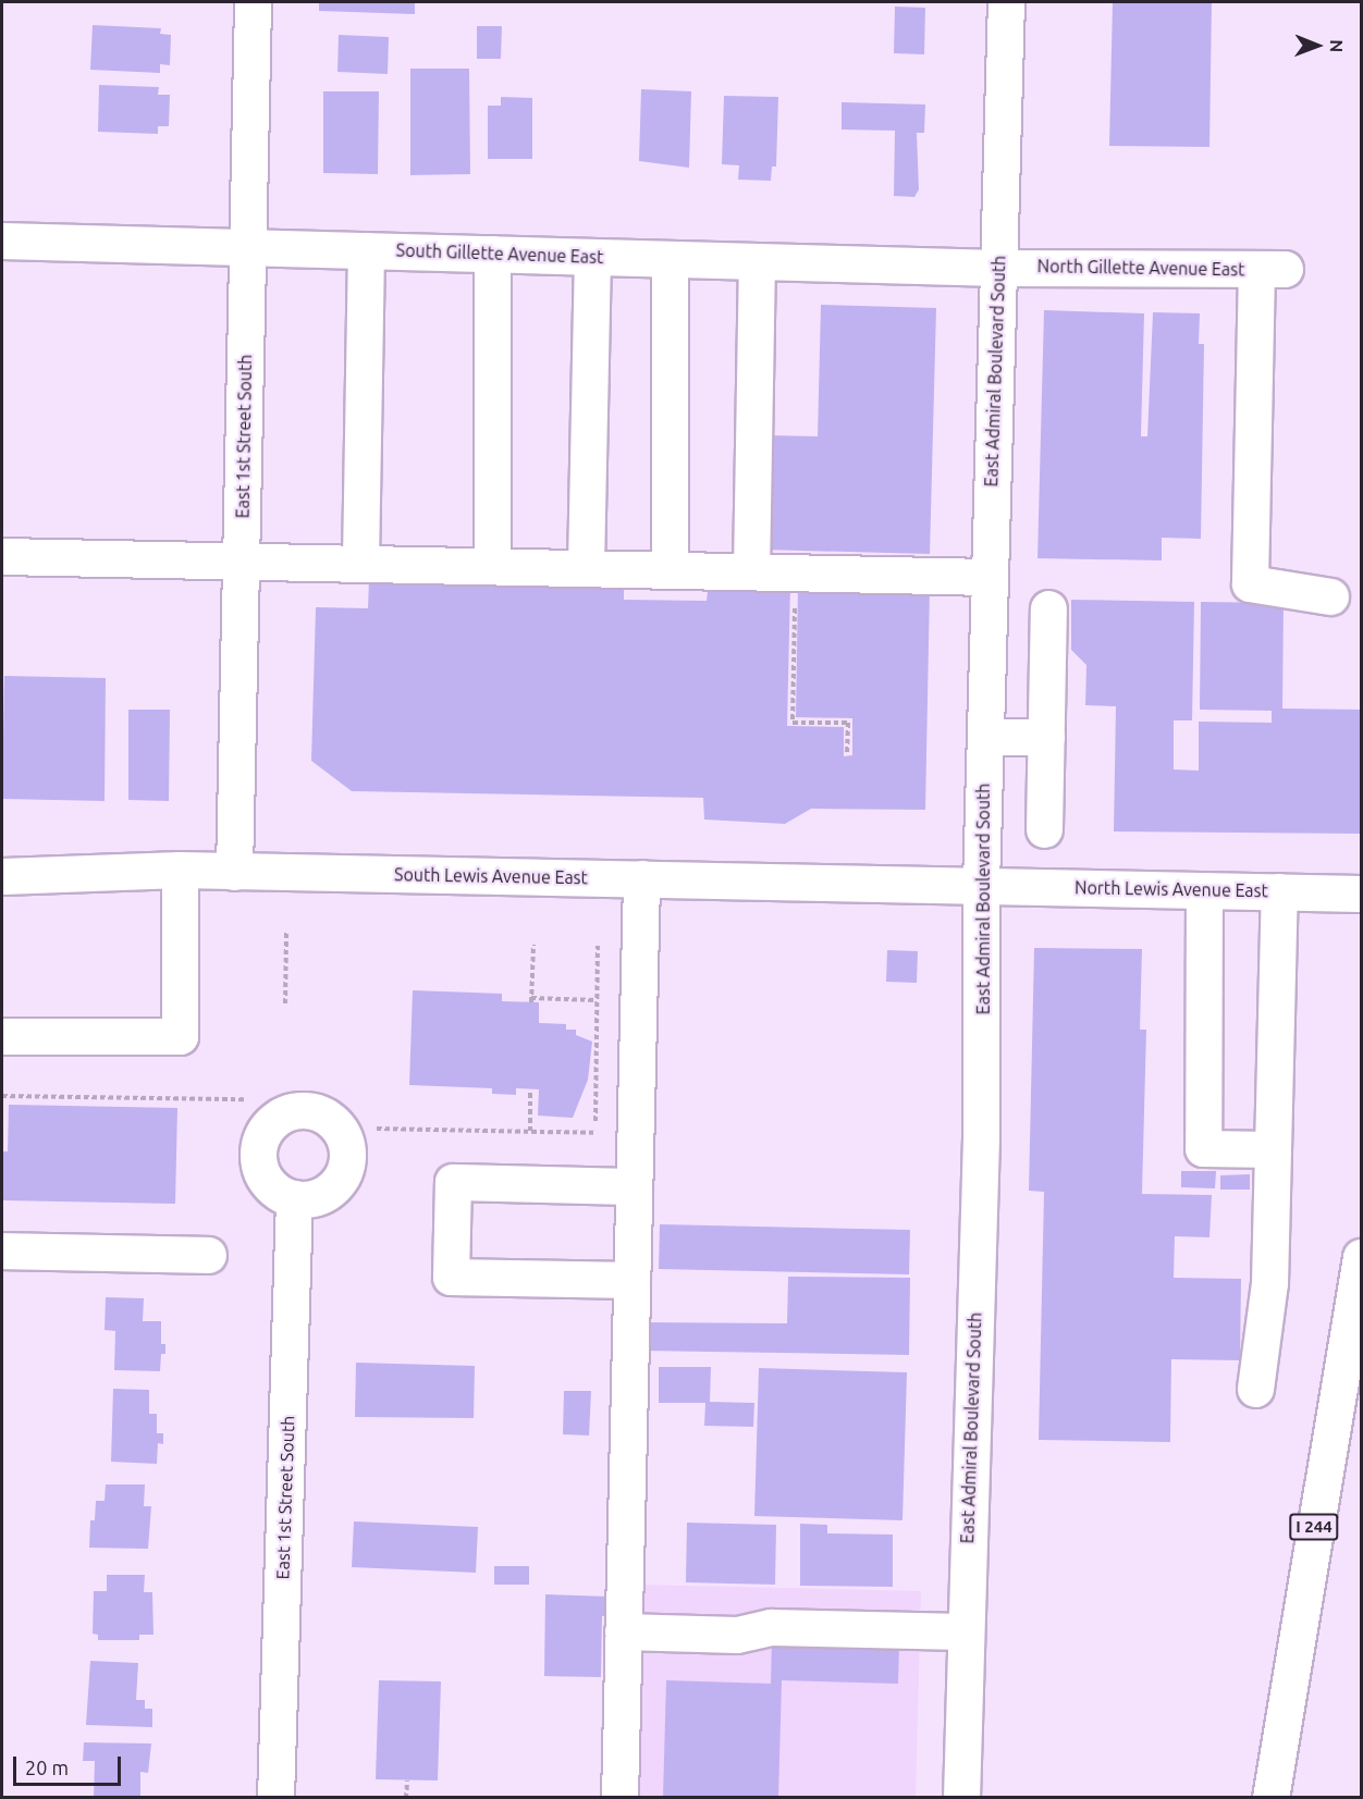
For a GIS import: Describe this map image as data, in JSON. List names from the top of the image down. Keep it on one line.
{"streets":{"main road":["South Gillette Avenue East","North Gillette Avenue East","East Admiral Boulevard South","East 1st Street South","South Lewis Avenue East","North Lewis Avenue East","I 244"]},"crossings":[["South Gillette Avenue East","North Gillette Avenue East"],["South Gillette Avenue East","East Admiral Boulevard South"],["South Gillette Avenue East","East 1st Street South"],["North Gillette Avenue East","East Admiral Boulevard South"],["East Admiral Boulevard South","South Lewis Avenue East"],["East Admiral Boulevard South","North Lewis Avenue East"],["East 1st Street South","South Lewis Avenue East"],["South Lewis Avenue East","North Lewis Avenue East"]],"scale_bar":"20 m","north":"right"}
